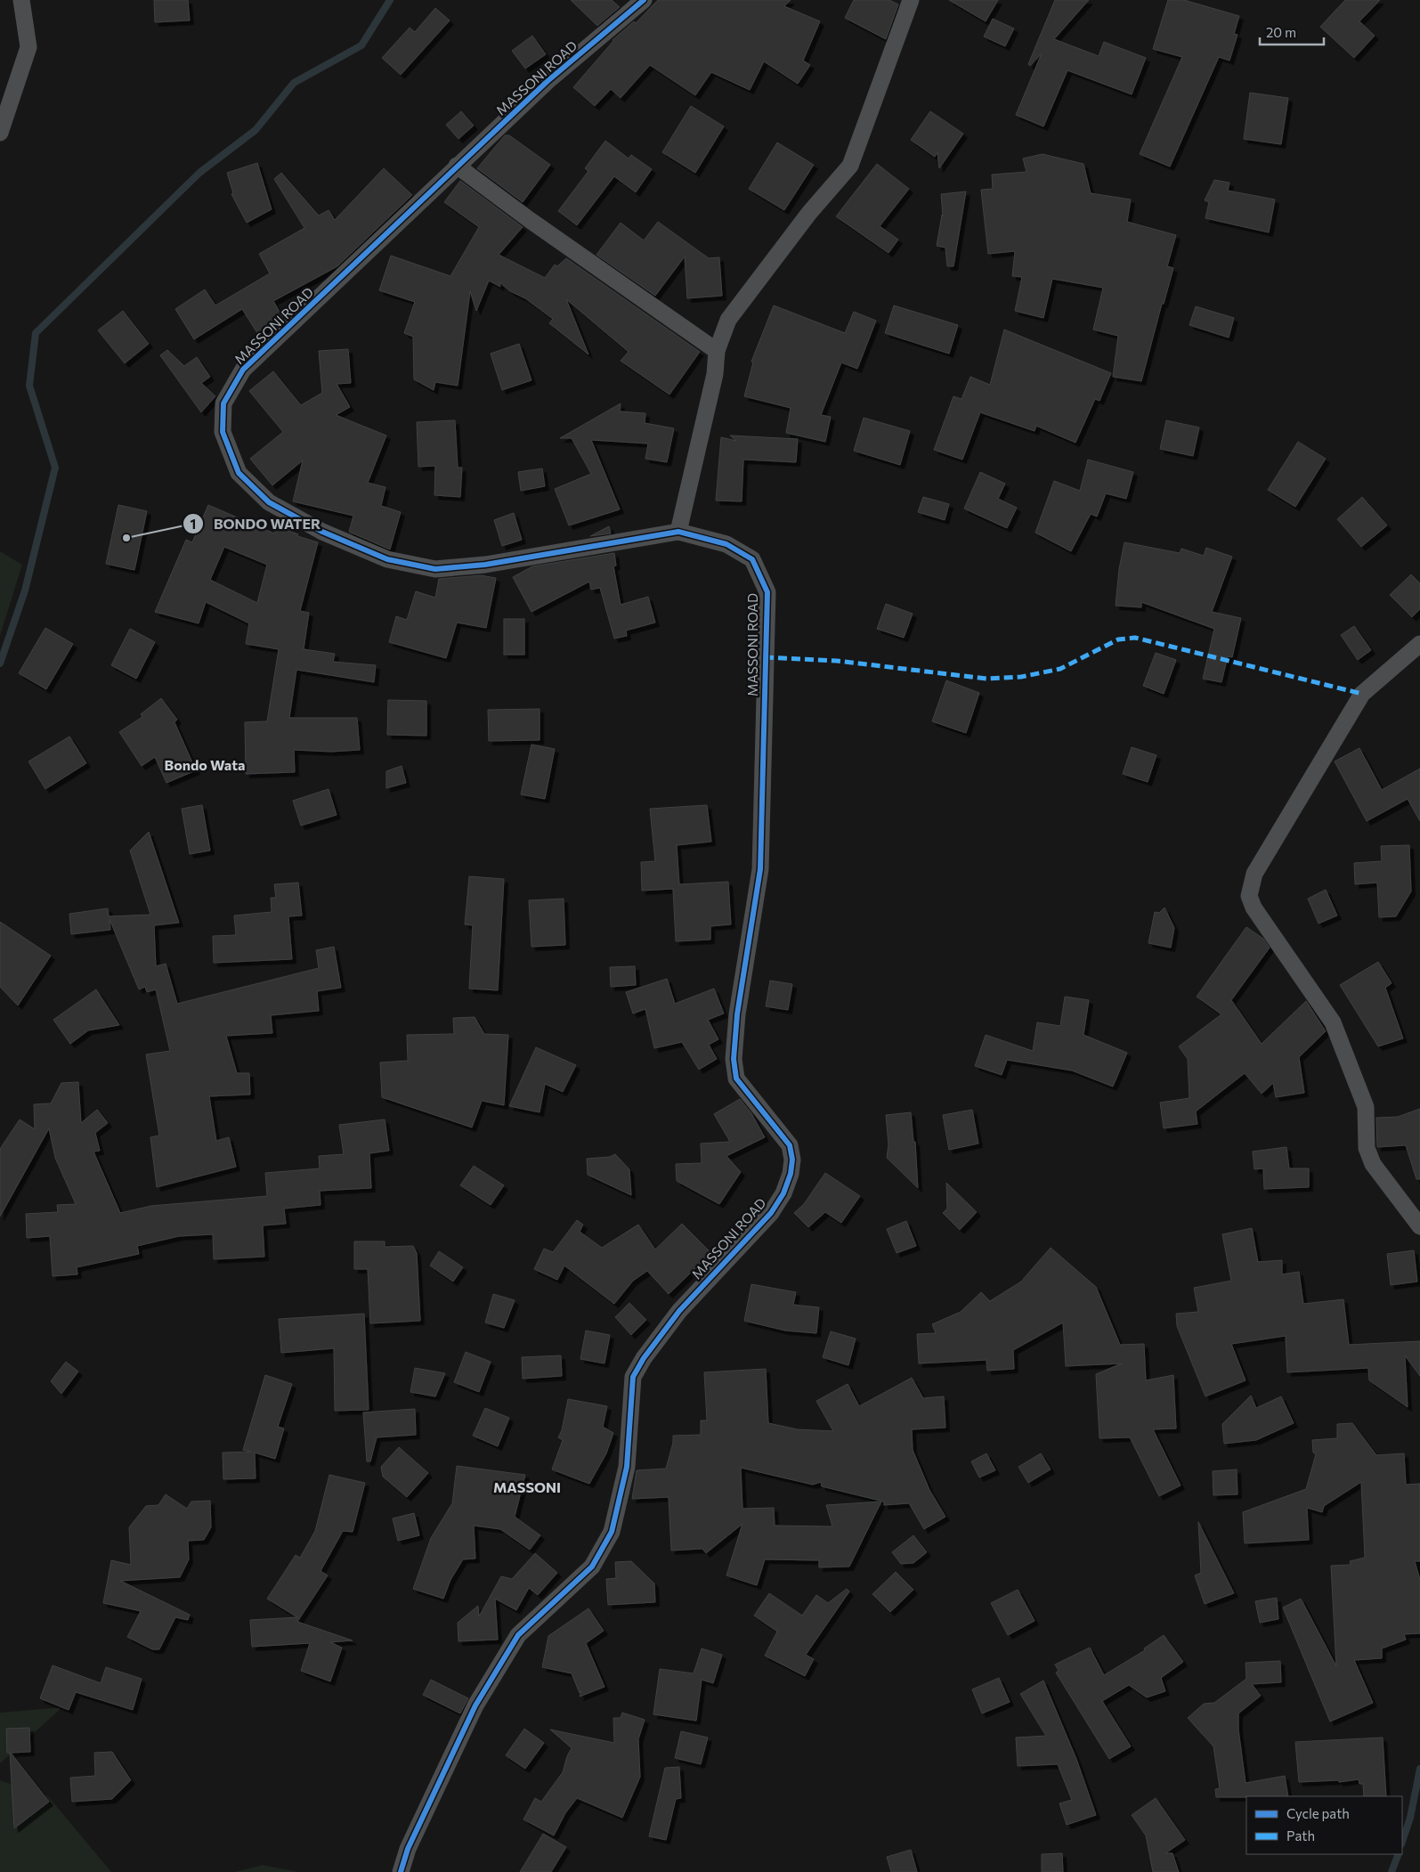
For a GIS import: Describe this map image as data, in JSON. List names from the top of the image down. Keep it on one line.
{"streets":{"street":["MASSONI ROAD"]},"districts":["Bondo Wata","MASSONI"],"places":["BONDO WATER"],"legend":["Cycle path","Path"],"scale_bar":"20 m"}
